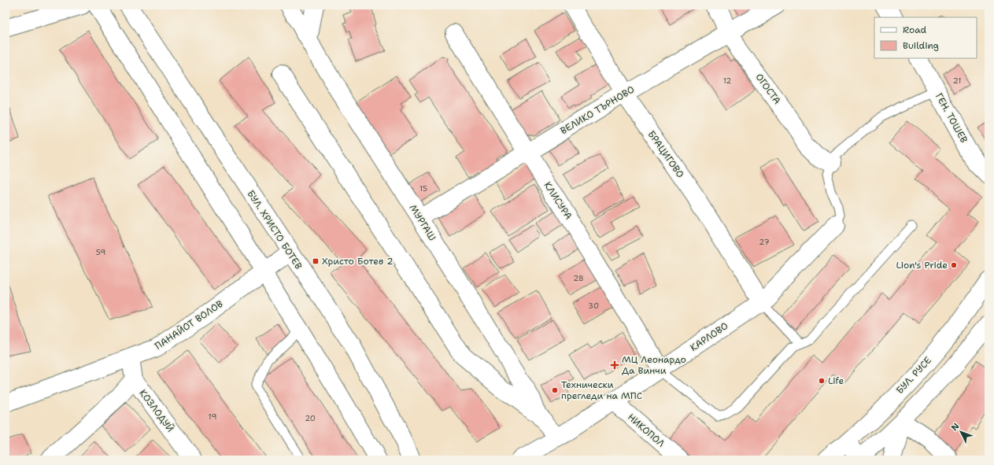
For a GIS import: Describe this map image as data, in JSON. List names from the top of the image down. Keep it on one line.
{"streets":{"street":["ОГОСТА","ВЕЛИКО ТЪРНОВО","ГЕН. ТОШЕВ","БРАЦИГОВО","КЛИСУРА","МУРГАШ","БУЛ. ХРИСТО БОТЕВ","ПАНАЙОТ ВОЛОВ","КАРЛОВО","БУЛ. РУСЕ","КОЗЛОДУЙ","НИКОПОЛ"]},"crossings":[["ОГОСТА","ВЕЛИКО ТЪРНОВО"],["ВЕЛИКО ТЪРНОВО","БРАЦИГОВО"],["ВЕЛИКО ТЪРНОВО","КЛИСУРА"],["ВЕЛИКО ТЪРНОВО","МУРГАШ"],["БРАЦИГОВО","КАРЛОВО"],["КЛИСУРА","КАРЛОВО"],["МУРГАШ","КАРЛОВО"],["БУЛ. ХРИСТО БОТЕВ","ПАНАЙОТ ВОЛОВ"],["ПАНАЙОТ ВОЛОВ","КОЗЛОДУЙ"],["КАРЛОВО","НИКОПОЛ"]],"places":{"transit":["Христо Ботев 2"],"other":["Lion's Pride","Life","Технически прегледи на МПС"],"health":["МЦ Леонардо Да Винчи"]},"house_numbers":["12","21","15","27","59","28","30","19","20"],"legend":["Road","Building"],"north":"top left"}
